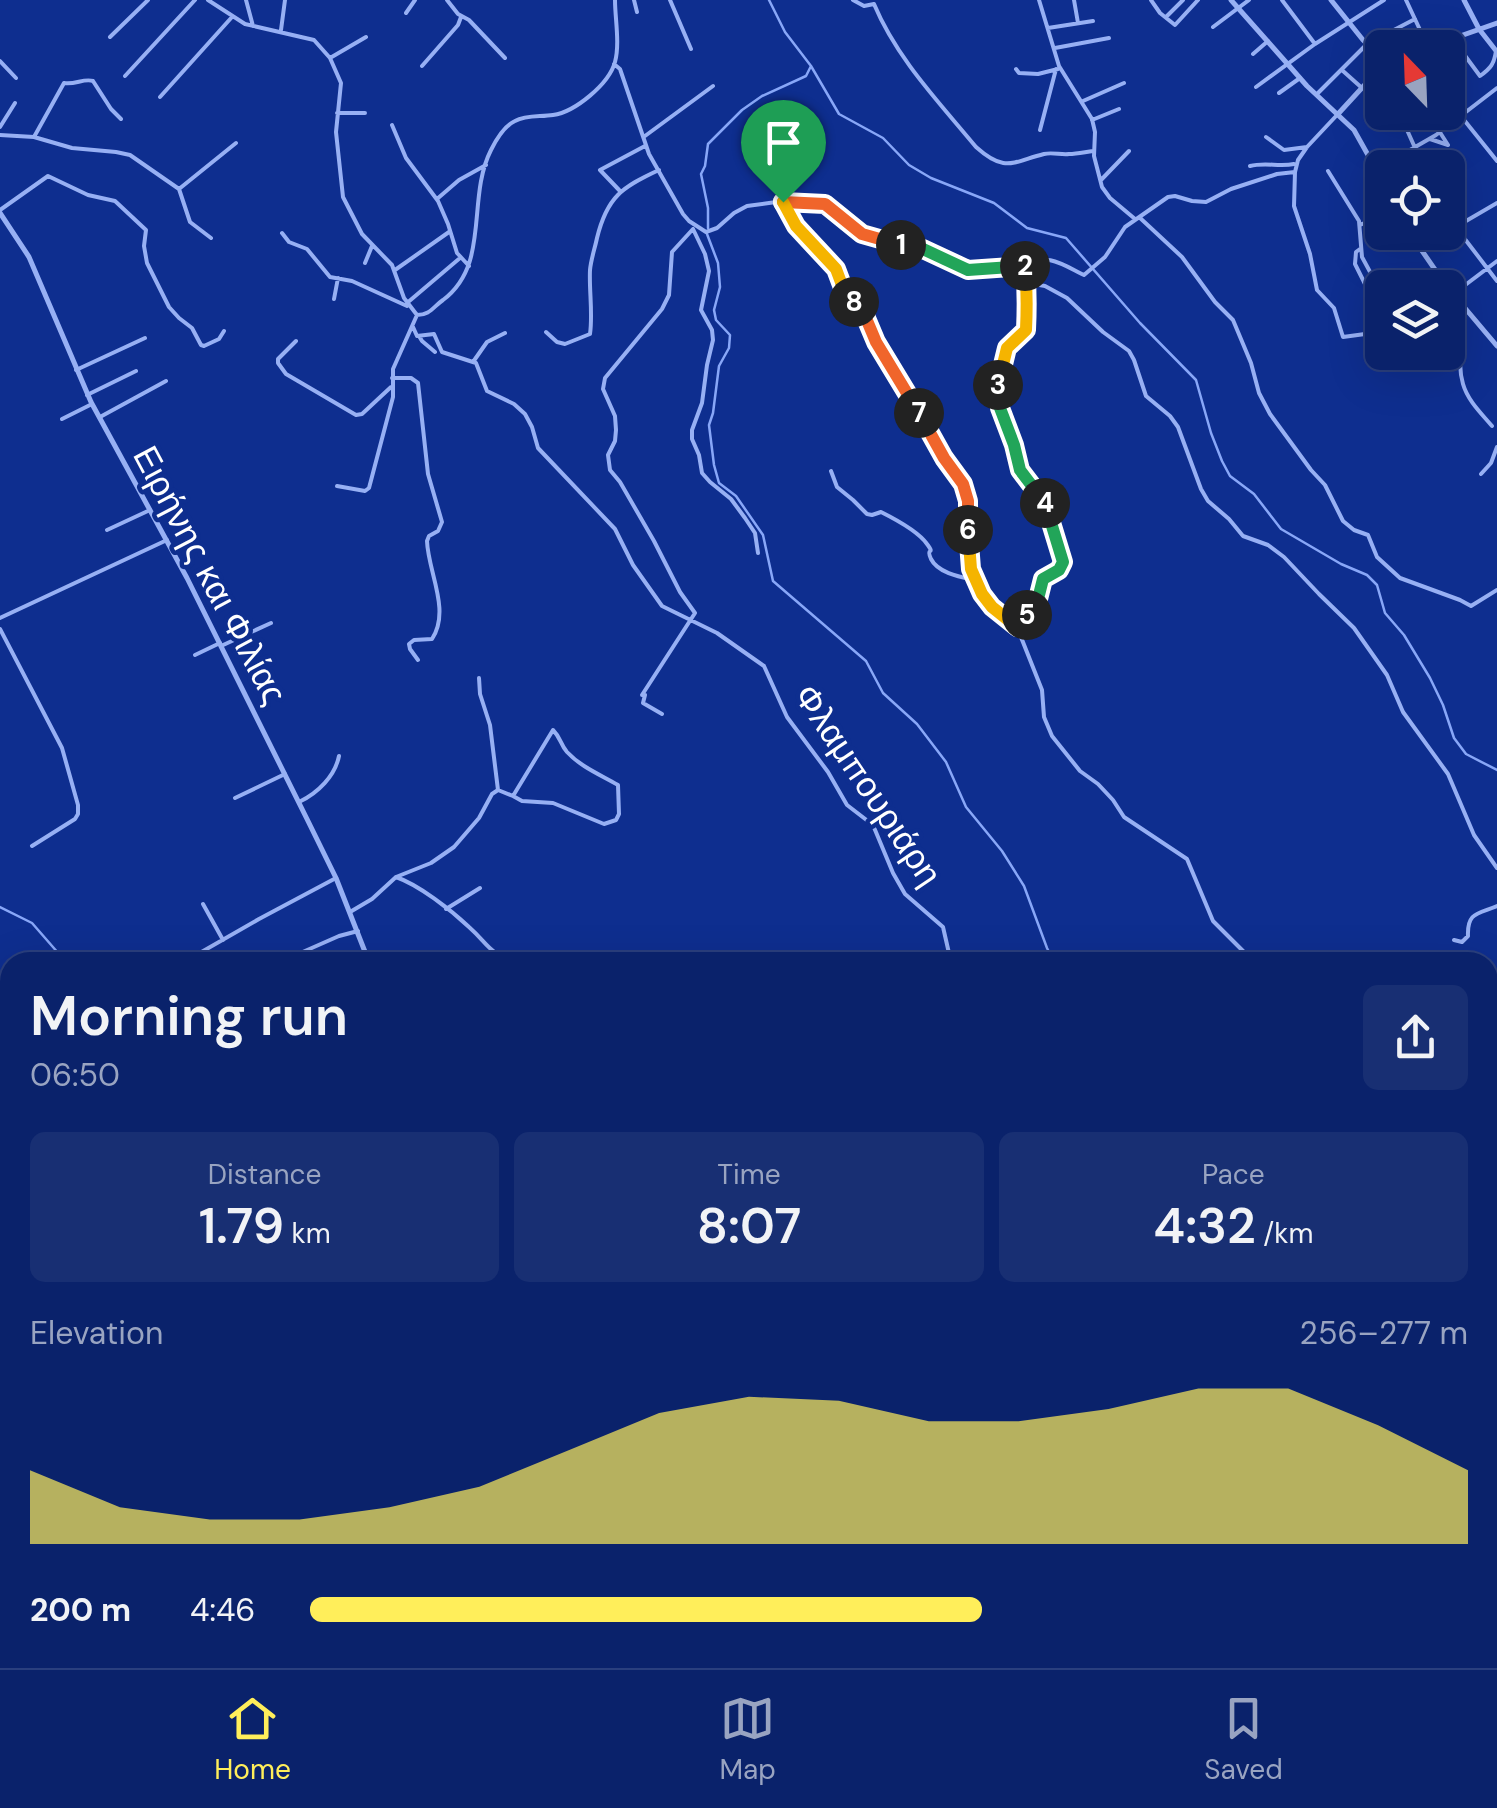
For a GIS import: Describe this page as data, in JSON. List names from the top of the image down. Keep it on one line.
{"streets":{"street":["Ειρήνης και Φιλίας","Φλαμπουριάρη"]},"north":"top left","page":{"pins":["1","2","8","3","7","4","6","5"],"heading":["Morning run","06:50"],"stats":[["Distance","1.79 km"],["Time","8:07"],["Pace","4:32 /km"]],"chart":["Elevation","256–277 m"],"list":[{"name":"200 m","note":"4:46"}],"tabs":["Home","Map","Saved"]}}
